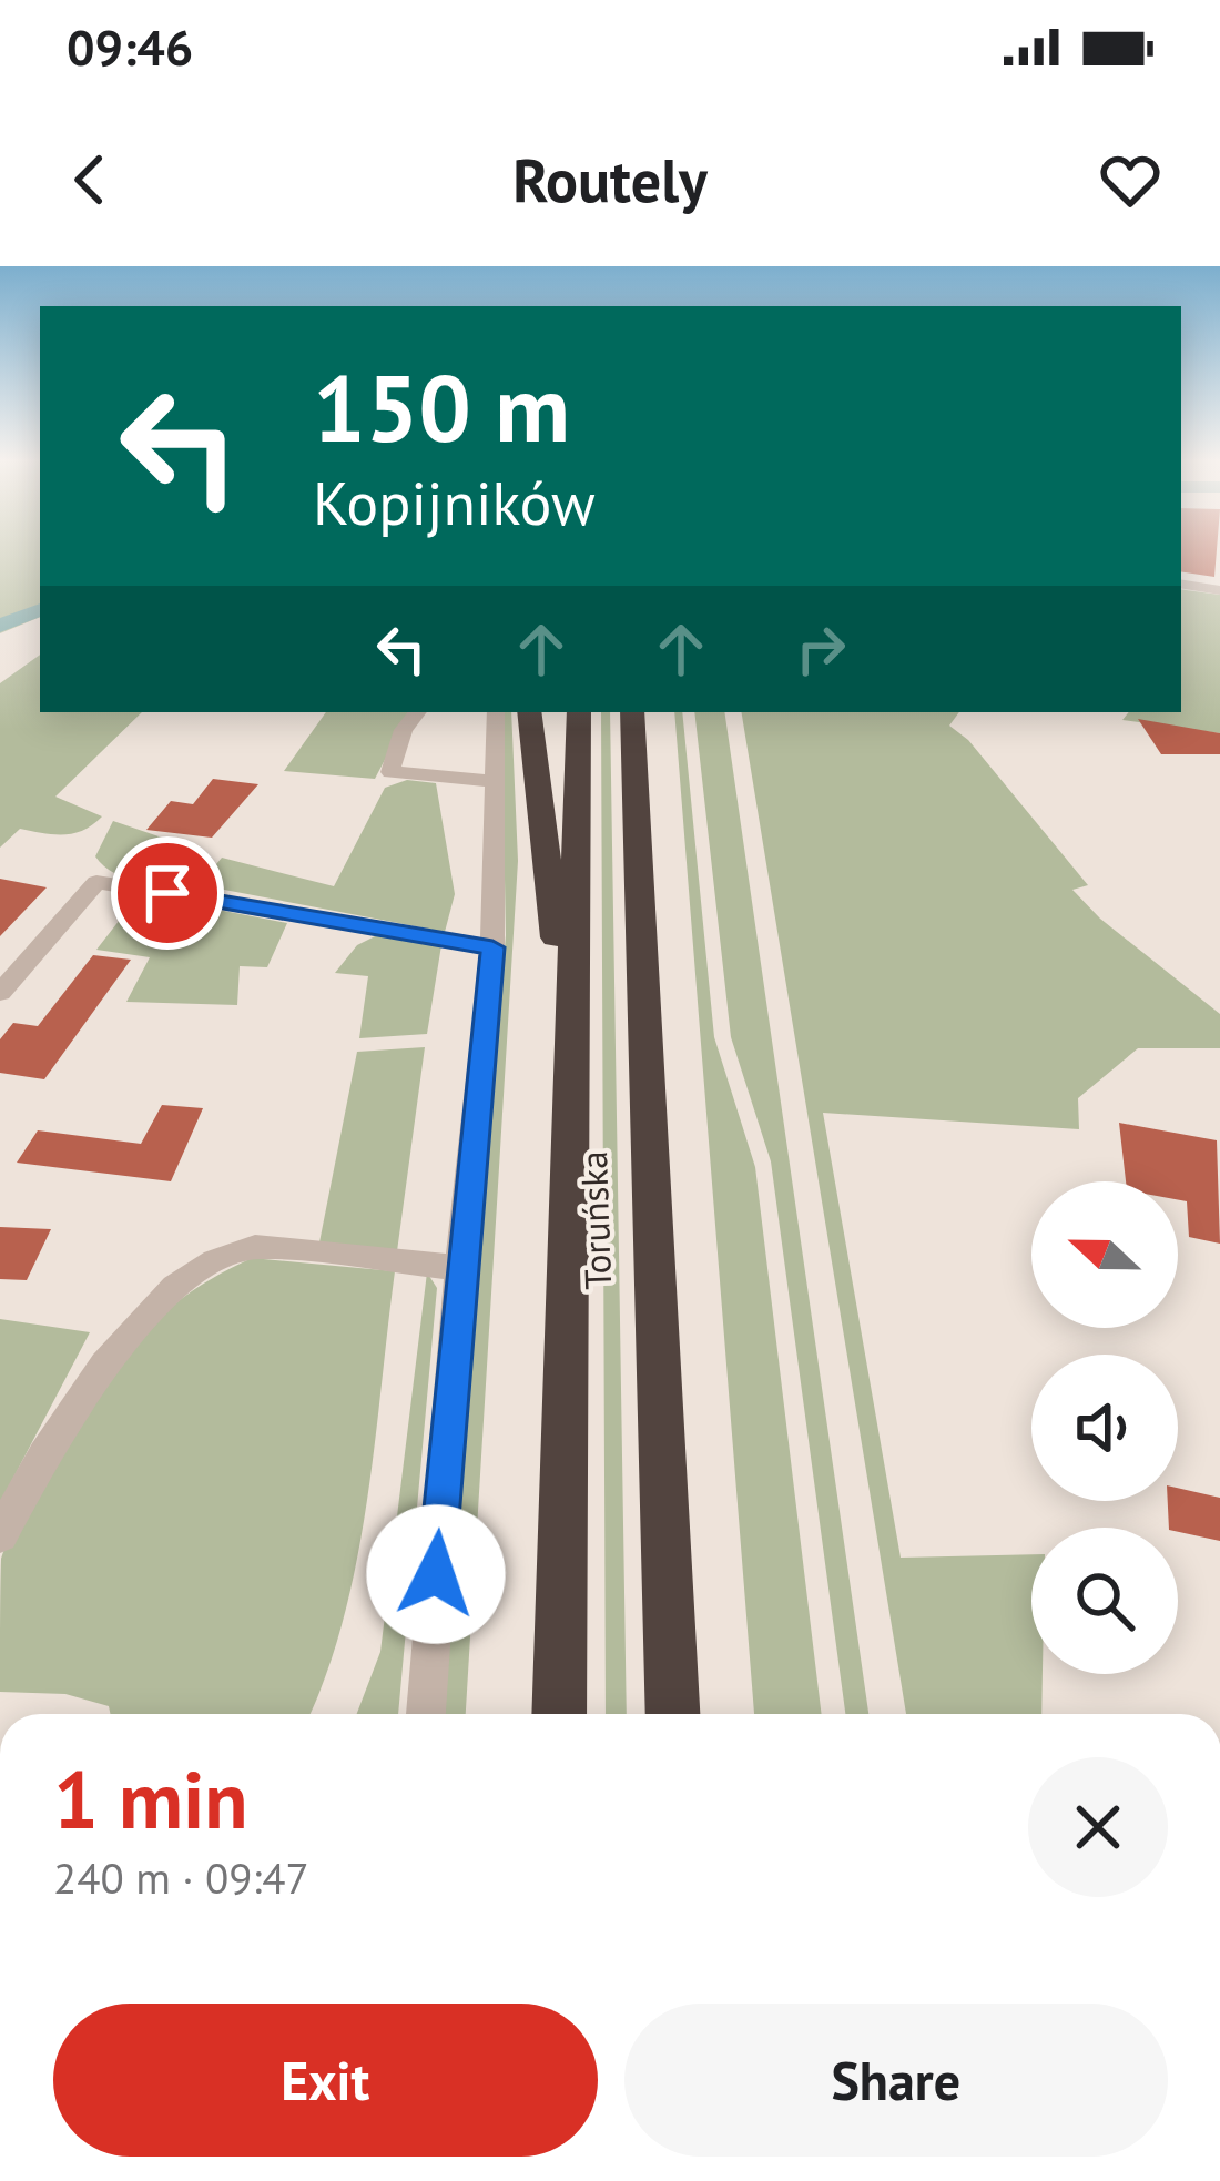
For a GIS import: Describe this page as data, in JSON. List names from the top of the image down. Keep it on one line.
{"streets":{"highway":["Toruńska"]},"north":"left","page":{"status":"09:46","header":"Routely","turn":["150 m","Kopijników"],"heading":["1 min","240 m · 09:47"],"buttons":["Exit","Share"]}}
